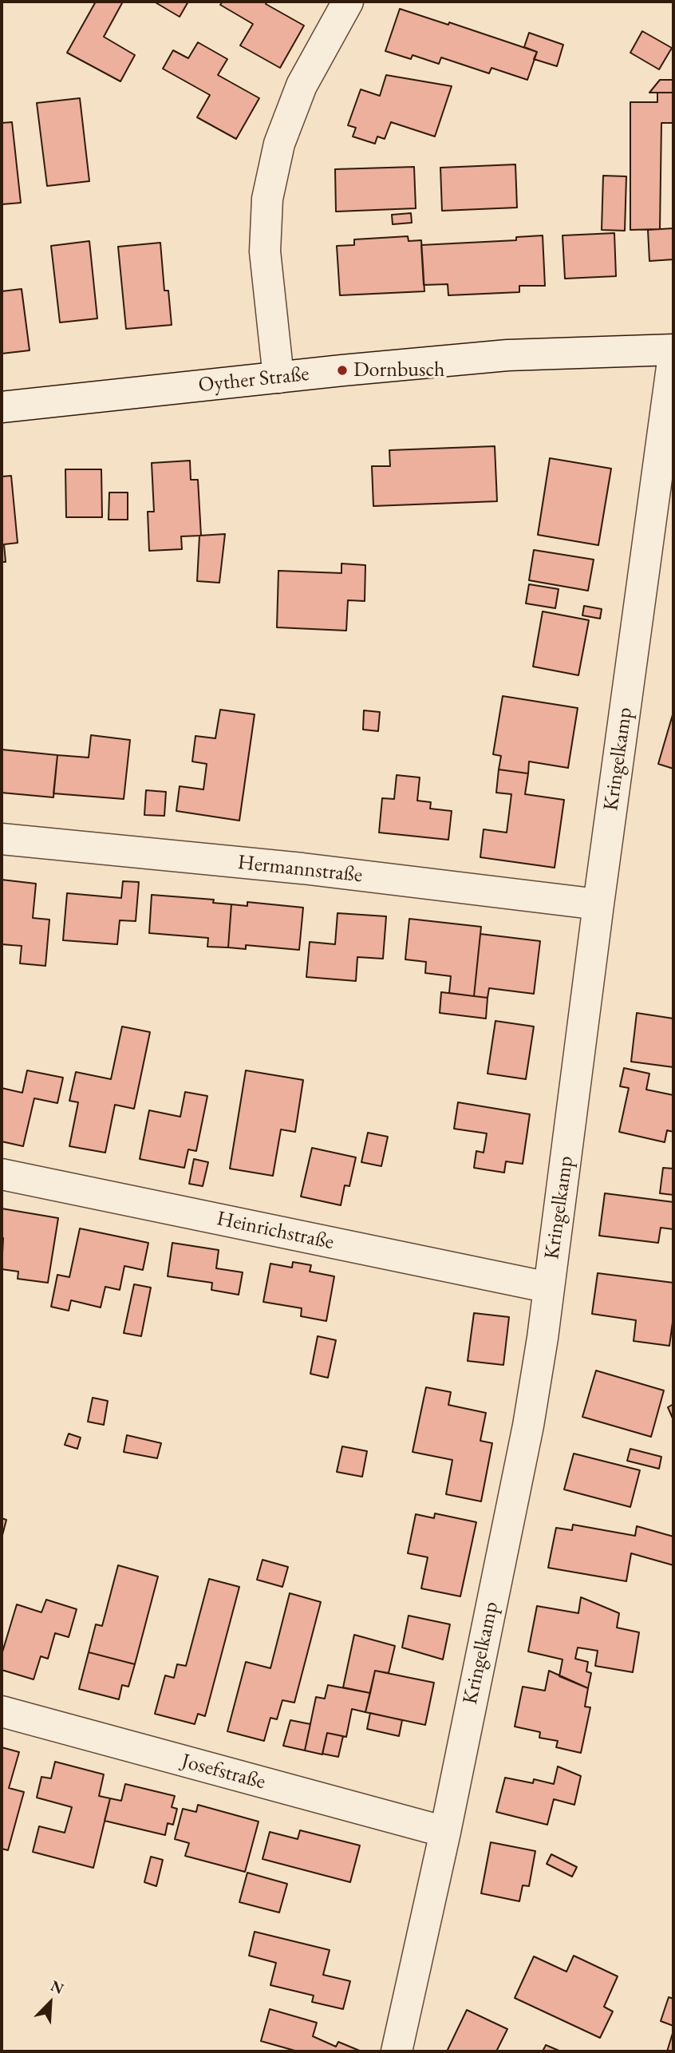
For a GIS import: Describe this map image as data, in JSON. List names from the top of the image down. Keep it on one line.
{"streets":{"street":["Oyther Straße","Kringelkamp","Hermannstraße","Heinrichstraße","Josefstraße"]},"crossings":[["Kringelkamp","Hermannstraße"],["Kringelkamp","Heinrichstraße"],["Kringelkamp","Josefstraße"]],"places":["Dornbusch"],"north":"top right"}
